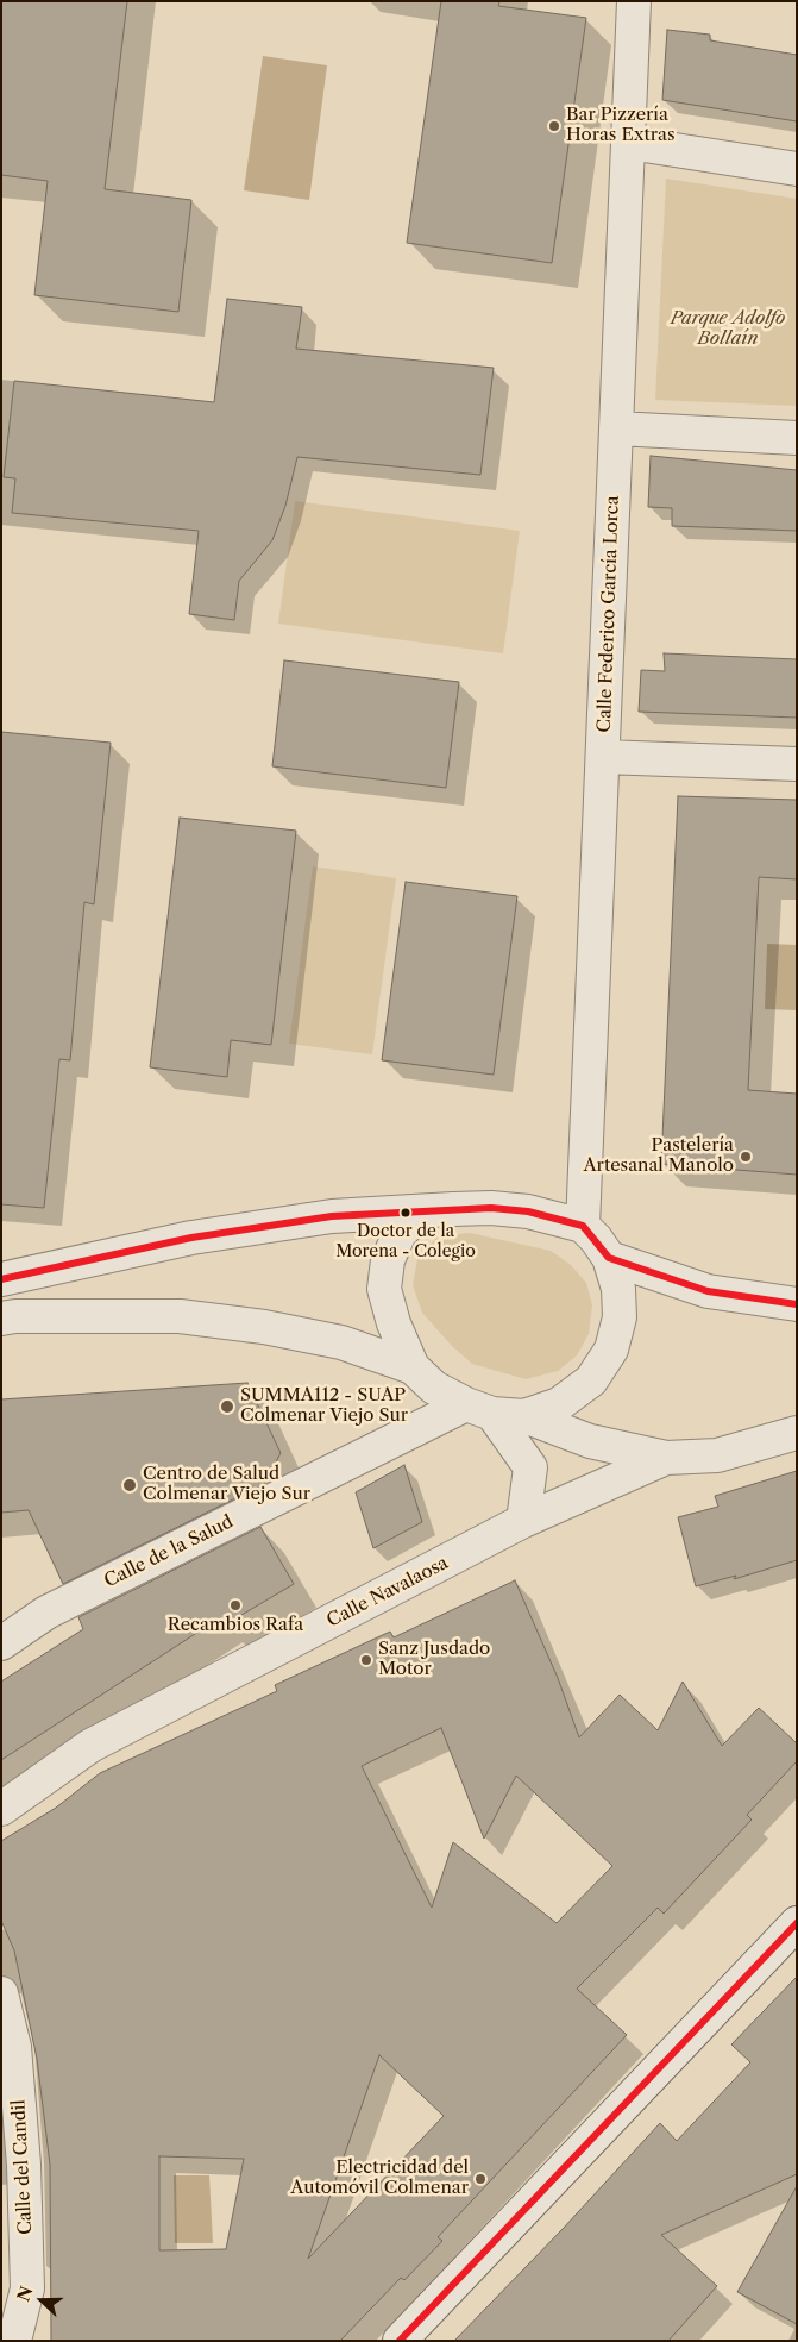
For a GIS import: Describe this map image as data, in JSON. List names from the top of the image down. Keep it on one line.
{"streets":{"street":["Calle Federico García Lorca","Calle de la Salud","Calle Navalaosa","Calle del Candil"]},"parks":["Parque Adolfo Bollaín"],"places":["Bar Pizzería Horas Extras","Pastelería Artesanal Manolo","Doctor de la Morena - Colegio","SUMMA112 - SUAP Colmenar Viejo Sur","Centro de Salud Colmenar Viejo Sur","Recambios Rafa","Sanz Jusdado Motor","Electricidad del Automóvil Colmenar"],"north":"left"}
